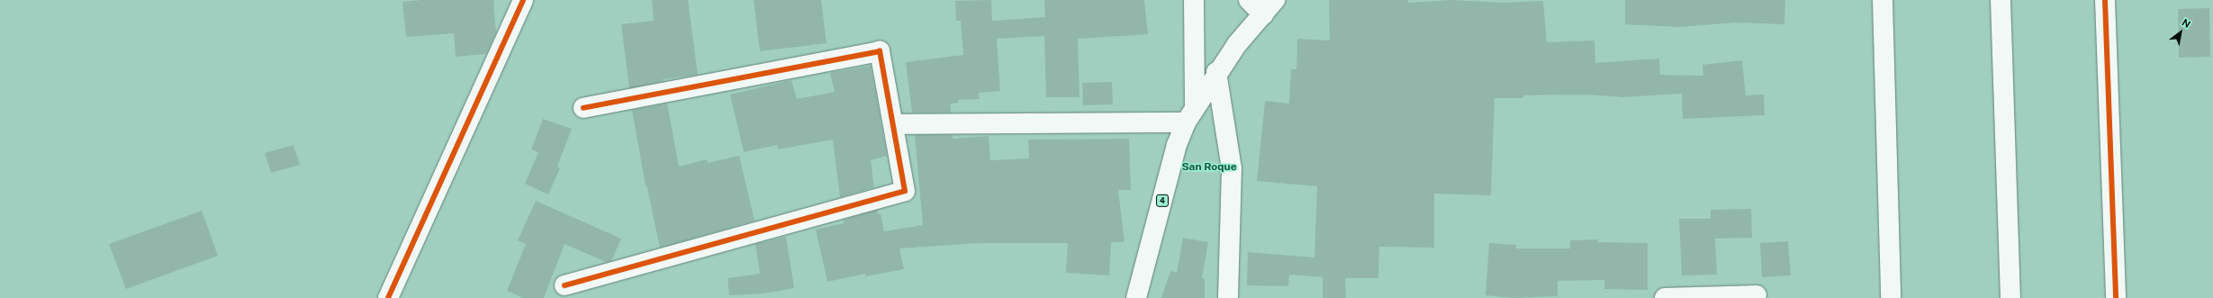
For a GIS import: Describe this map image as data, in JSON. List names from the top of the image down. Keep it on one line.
{"streets":{"main road":["4"]},"districts":["San Roque"],"north":"top right"}
